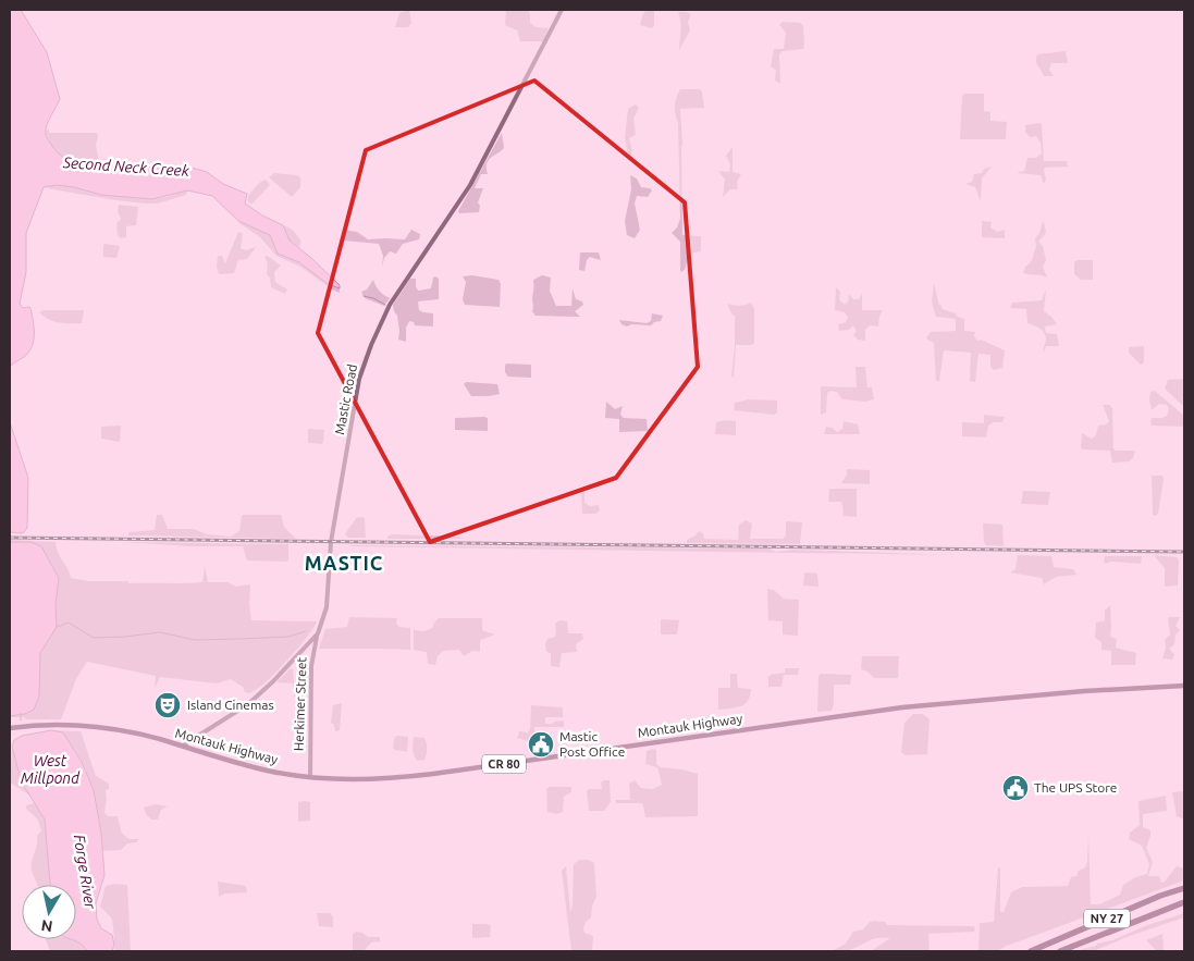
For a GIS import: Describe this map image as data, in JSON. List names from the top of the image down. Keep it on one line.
{"streets":{"highway":["NY 27"],"main road":["Mastic Road","Herkimer Street","Montauk Highway","CR 80"]},"crossings":[["Mastic Road","Herkimer Street"],["Mastic Road","Montauk Highway"],["Herkimer Street","Montauk Highway"]],"districts":["MASTIC"],"water":["Second Neck Creek","West Millpond","Forge River"],"places":{"theatre":["Island Cinemas"],"public building":["Mastic Post Office","The UPS Store"]},"north":"bottom"}
